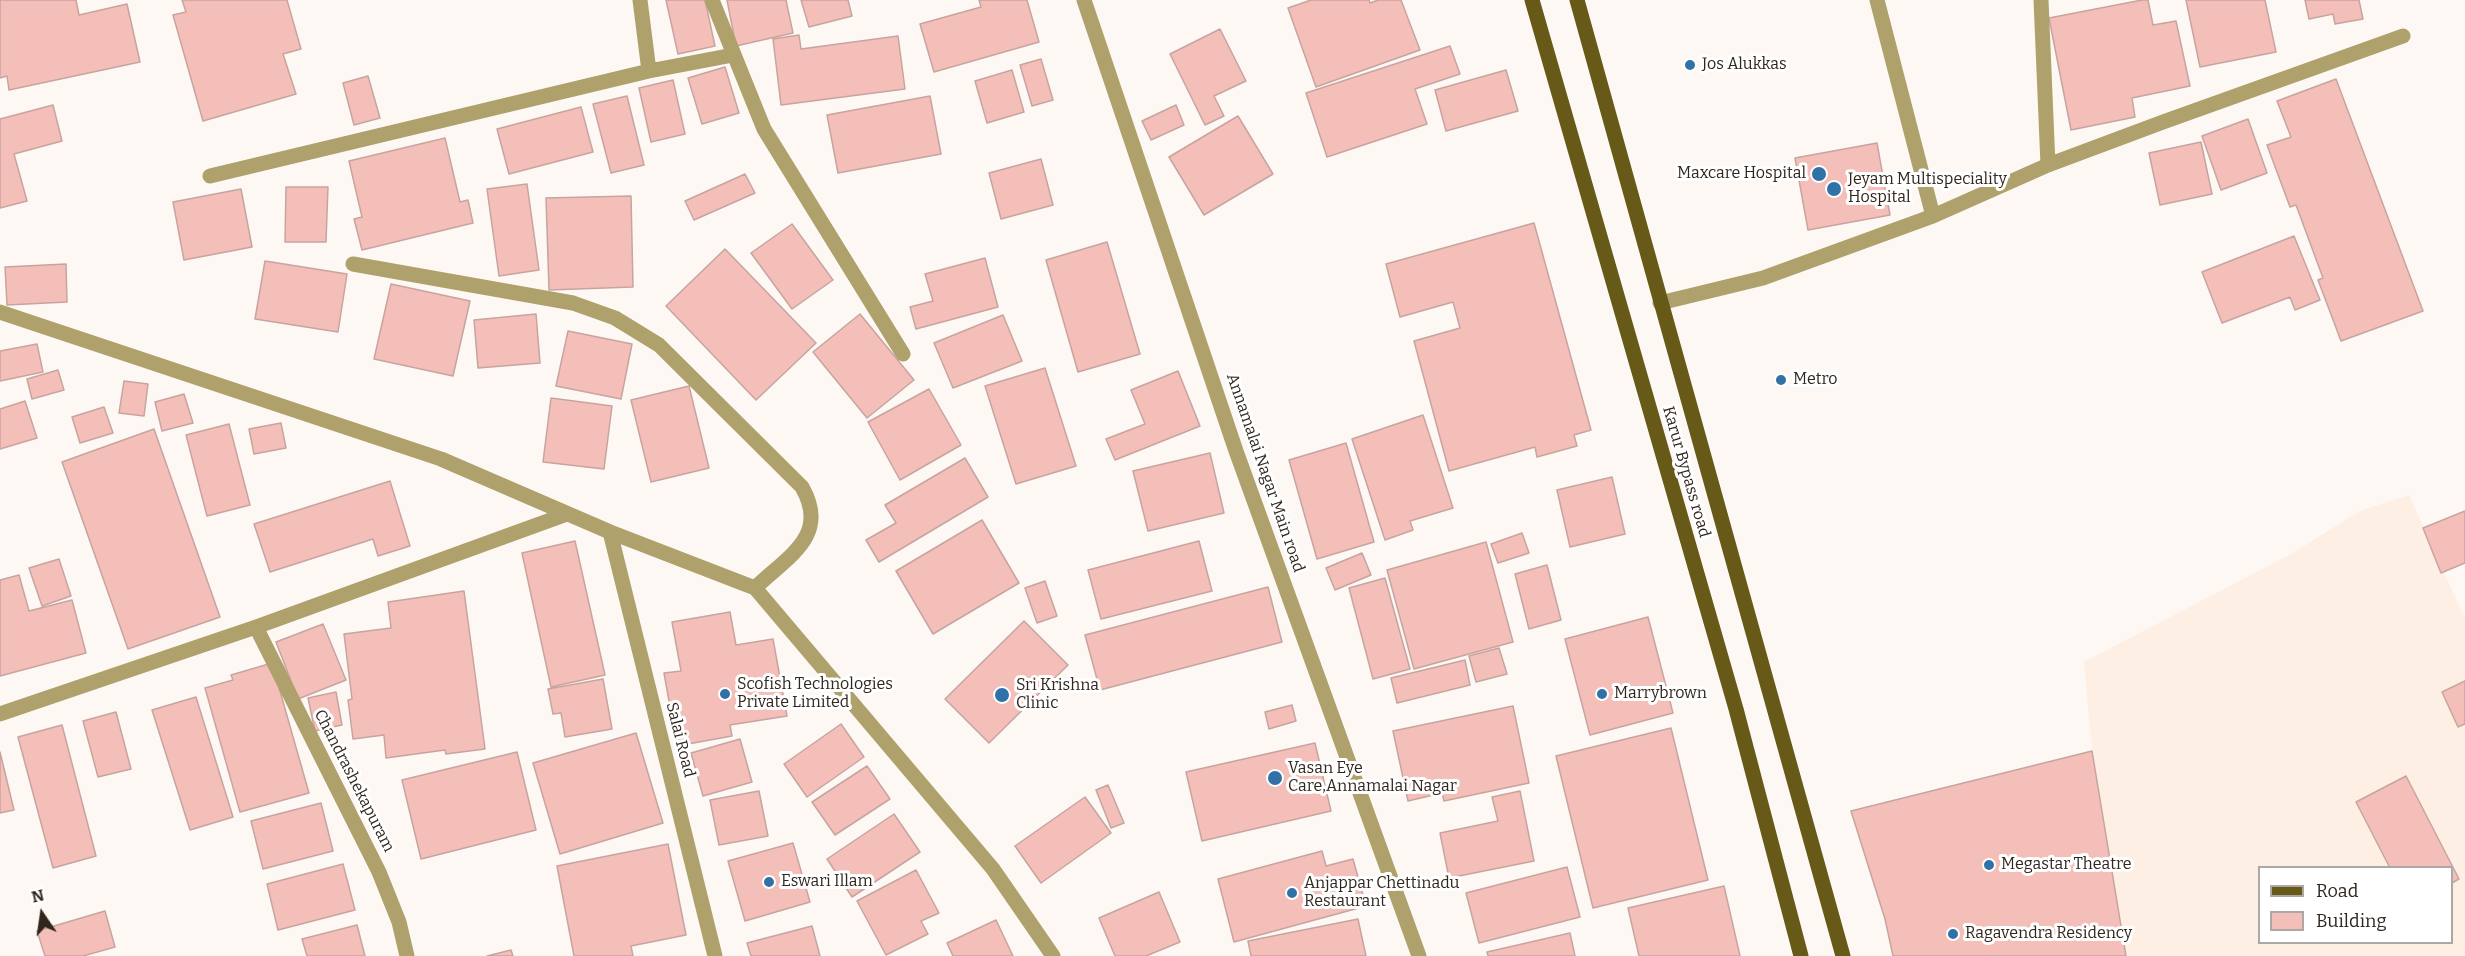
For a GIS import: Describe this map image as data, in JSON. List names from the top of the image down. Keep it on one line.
{"streets":{"main road":["Karur Bypass road"],"street":["Annamalai Nagar Main road","Salai Road","Chandrashekapuram"]},"places":["Jos Alukkas","Maxcare Hospital","Jeyam Multispeciality Hospital","Metro","Scofish Technologies Private Limited","Marrybrown","Sri Krishna Clinic","Vasan Eye Care,Annamalai Nagar","Megastar Theatre","Eswari Illam","Anjappar Chettinadu Restaurant","Ragavendra Residency"],"legend":["Road","Building"],"north":"top"}
